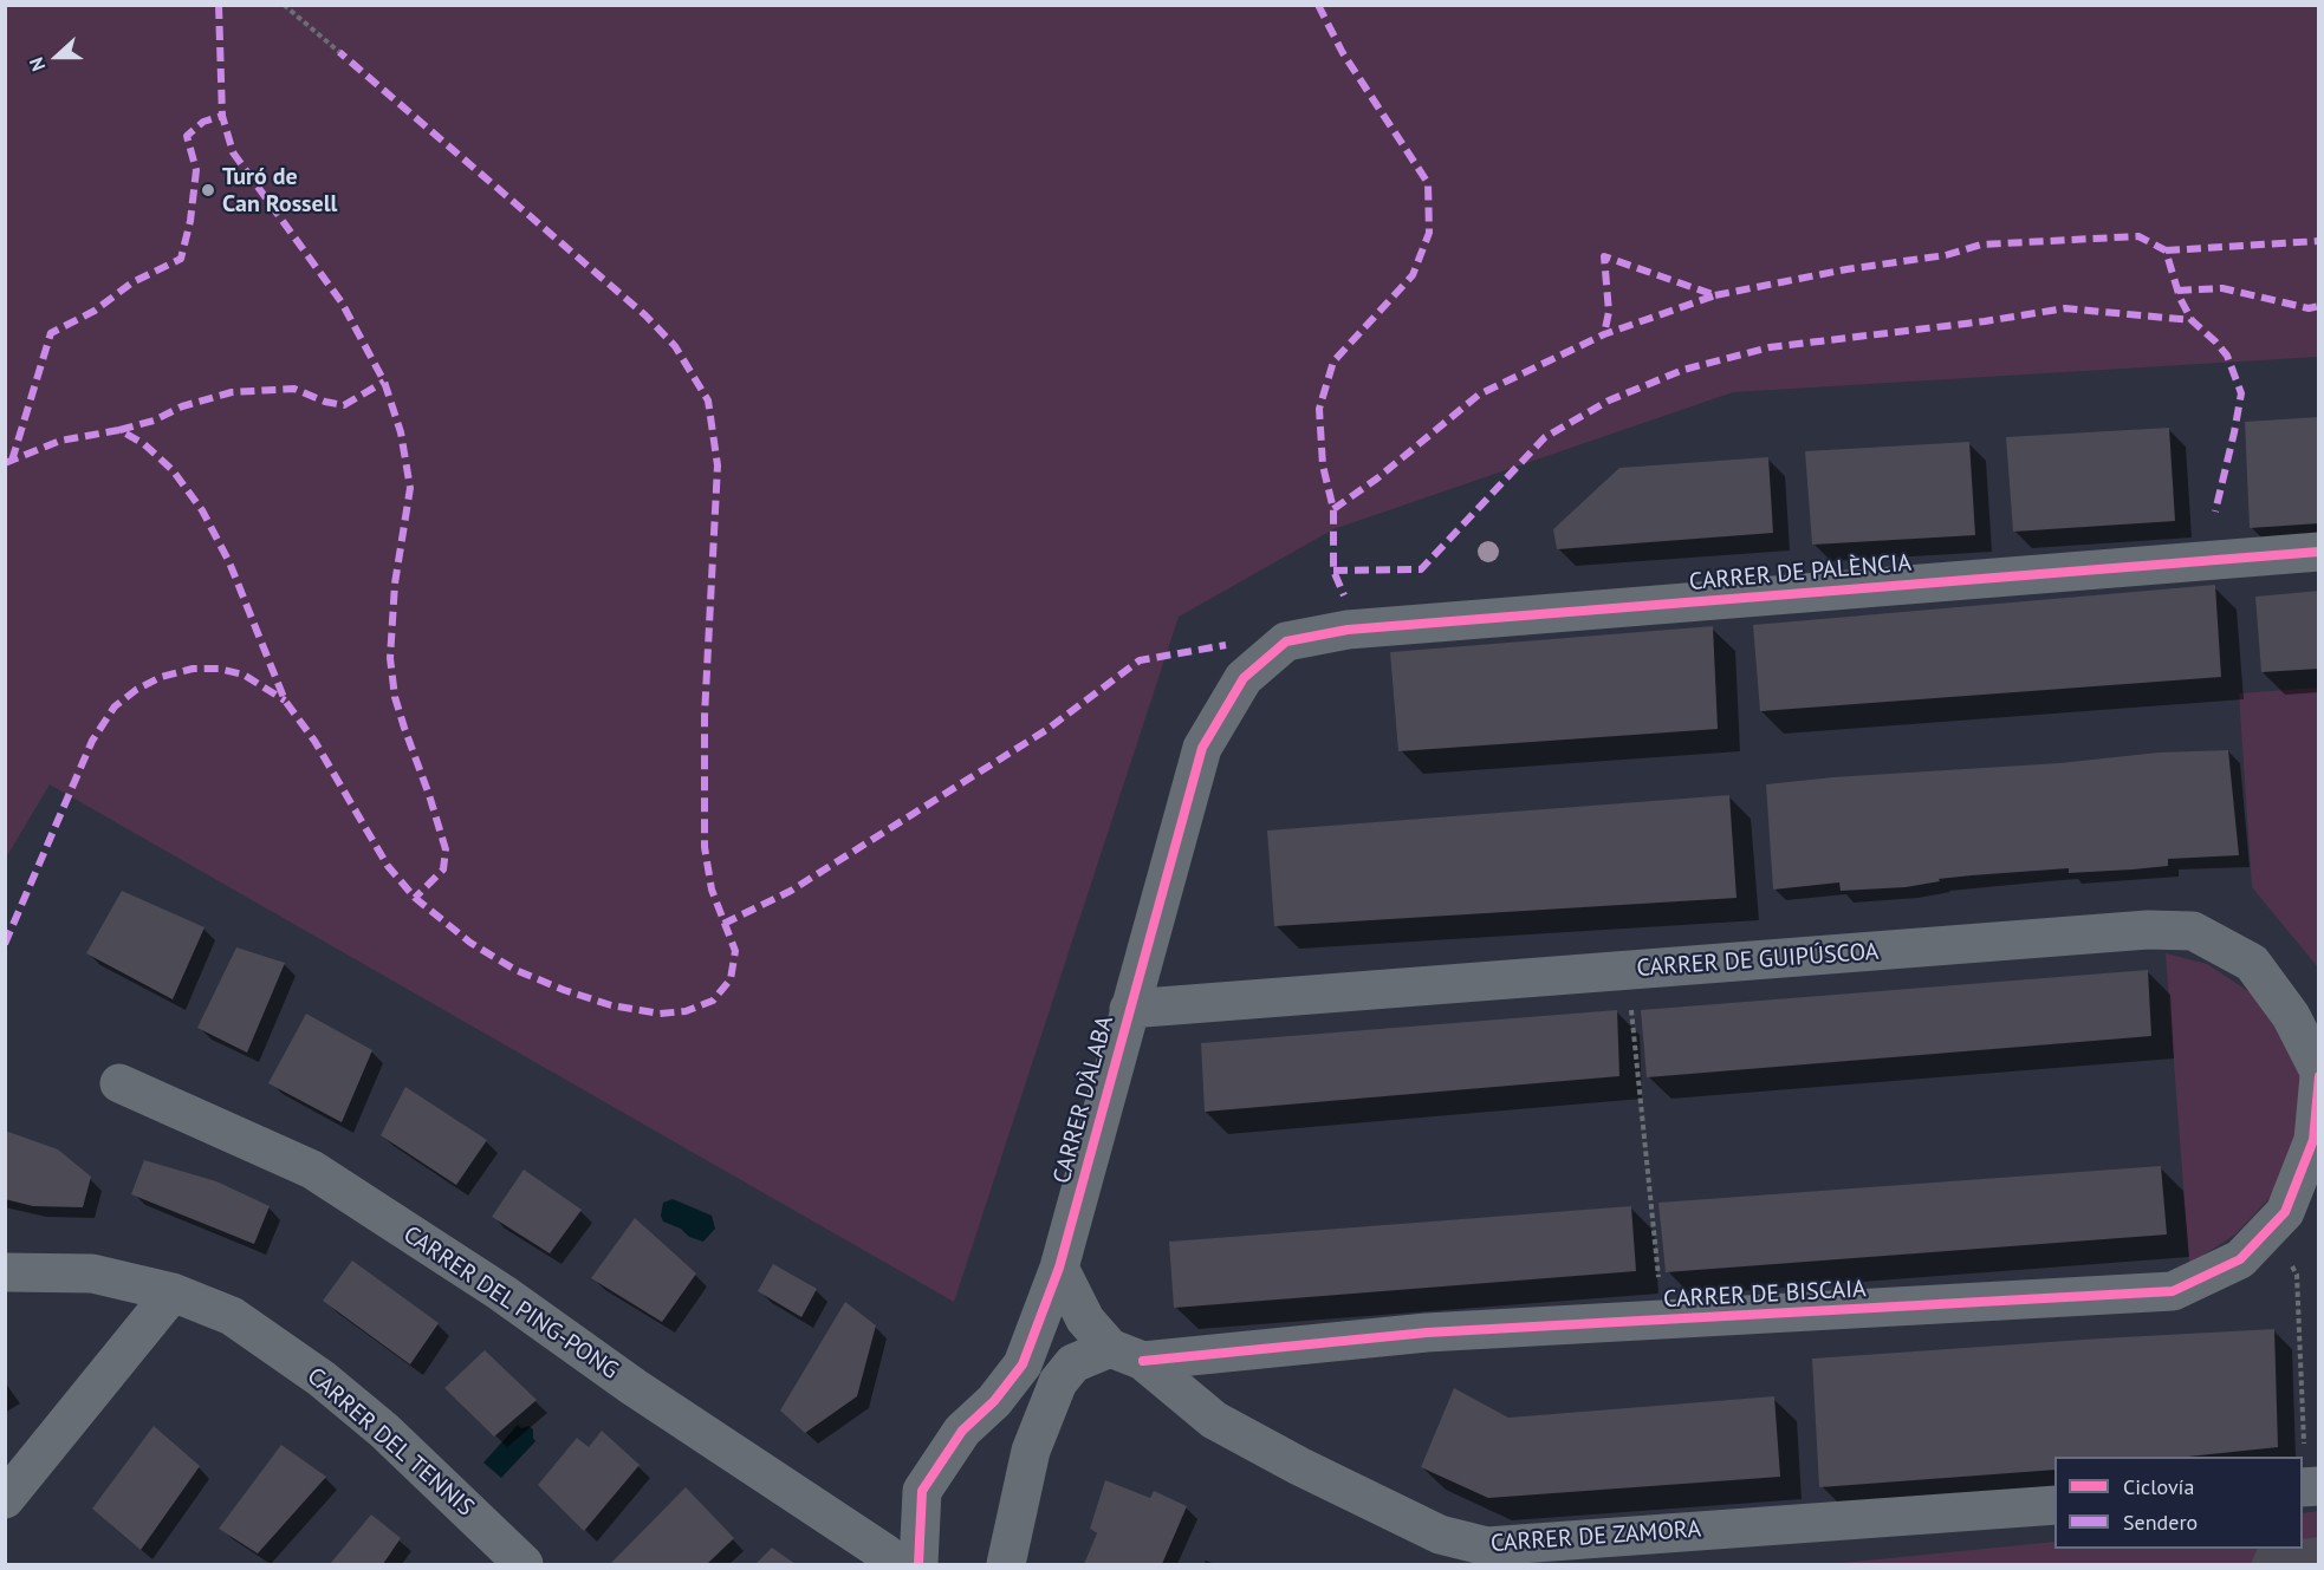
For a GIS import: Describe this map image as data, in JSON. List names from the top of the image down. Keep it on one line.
{"streets":{"street":["CARRER DE PALÈNCIA","CARRER DE GUIPÚSCOA","CARRER D'ÀLABA","CARRER DE BISCAIA","CARRER DEL PING-PONG","CARRER DEL TENNIS","CARRER DE ZAMORA"]},"crossings":[["CARRER DE PALÈNCIA","CARRER D'ÀLABA"],["CARRER DE GUIPÚSCOA","CARRER D'ÀLABA"],["CARRER DE GUIPÚSCOA","CARRER DE BISCAIA"],["CARRER D'ÀLABA","CARRER DEL PING-PONG"],["CARRER DE BISCAIA","CARRER DE ZAMORA"]],"places":["Turó de Can Rossell"],"legend":["Ciclovía","Sendero"],"north":"left"}
